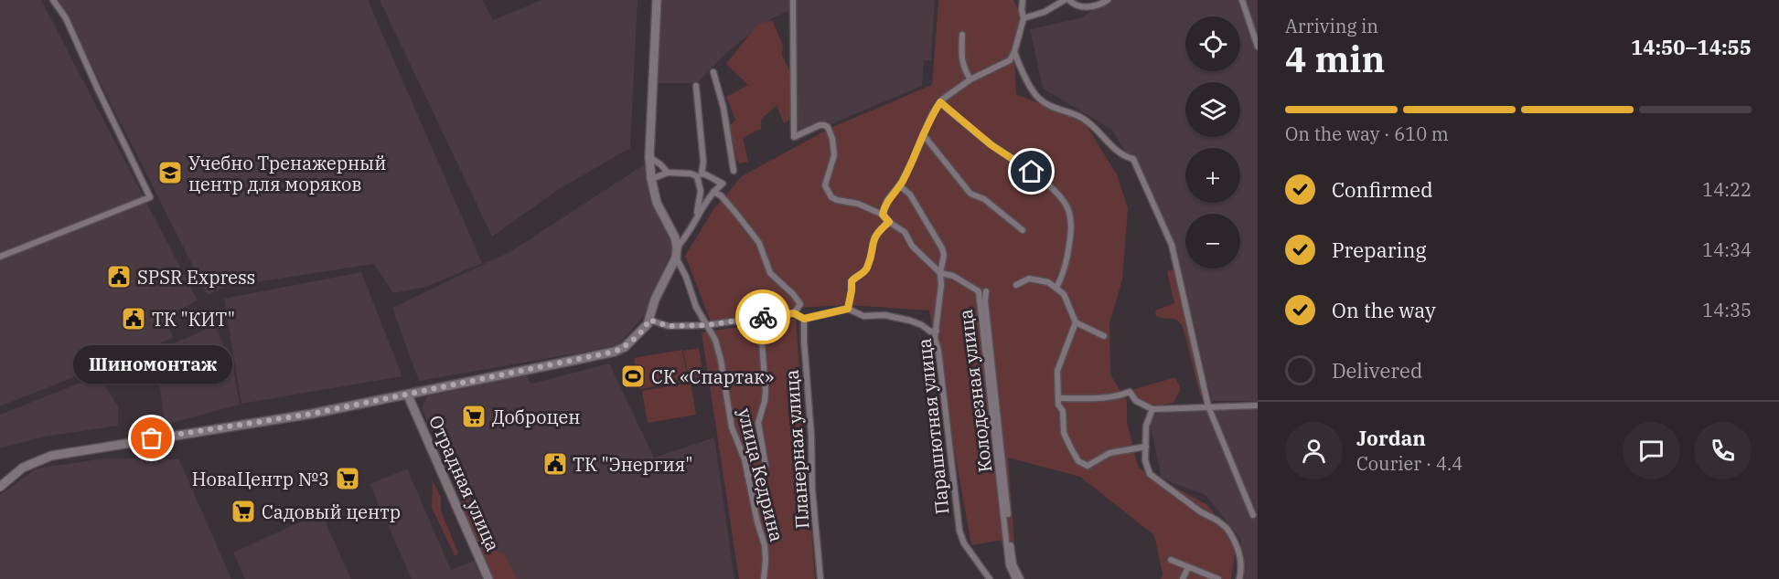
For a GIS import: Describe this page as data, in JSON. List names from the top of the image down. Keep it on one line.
{"streets":{"main road":["Отрадная улица"],"street":["Колодезная улица","Парашютная улица","Планерная улица","улица Кедрина"]},"crossings":[["Колодезная улица","Парашютная улица"]],"places":{"school or university":["Учебно Тренажерный центр для моряков"],"public building":["SPSR Express","ТК \"КИТ\"","ТК \"Энергия\""],"sports":["СК «Спартак»"],"supermarket":["Доброцен","НоваЦентр №3","Садовый центр"],"other":["Шиномонтаж"]},"page":{"heading":["4 min","Arriving in","14:50–14:55"],"panel":["Jordan","Courier · 4.4"],"map_buttons":["+","−"],"bar":"On the way · 610 m","list":[["Confirmed","14:22"],["Preparing","14:34"],["On the way","14:35"],"Delivered"],"bubble":"Шиномонтаж"}}
